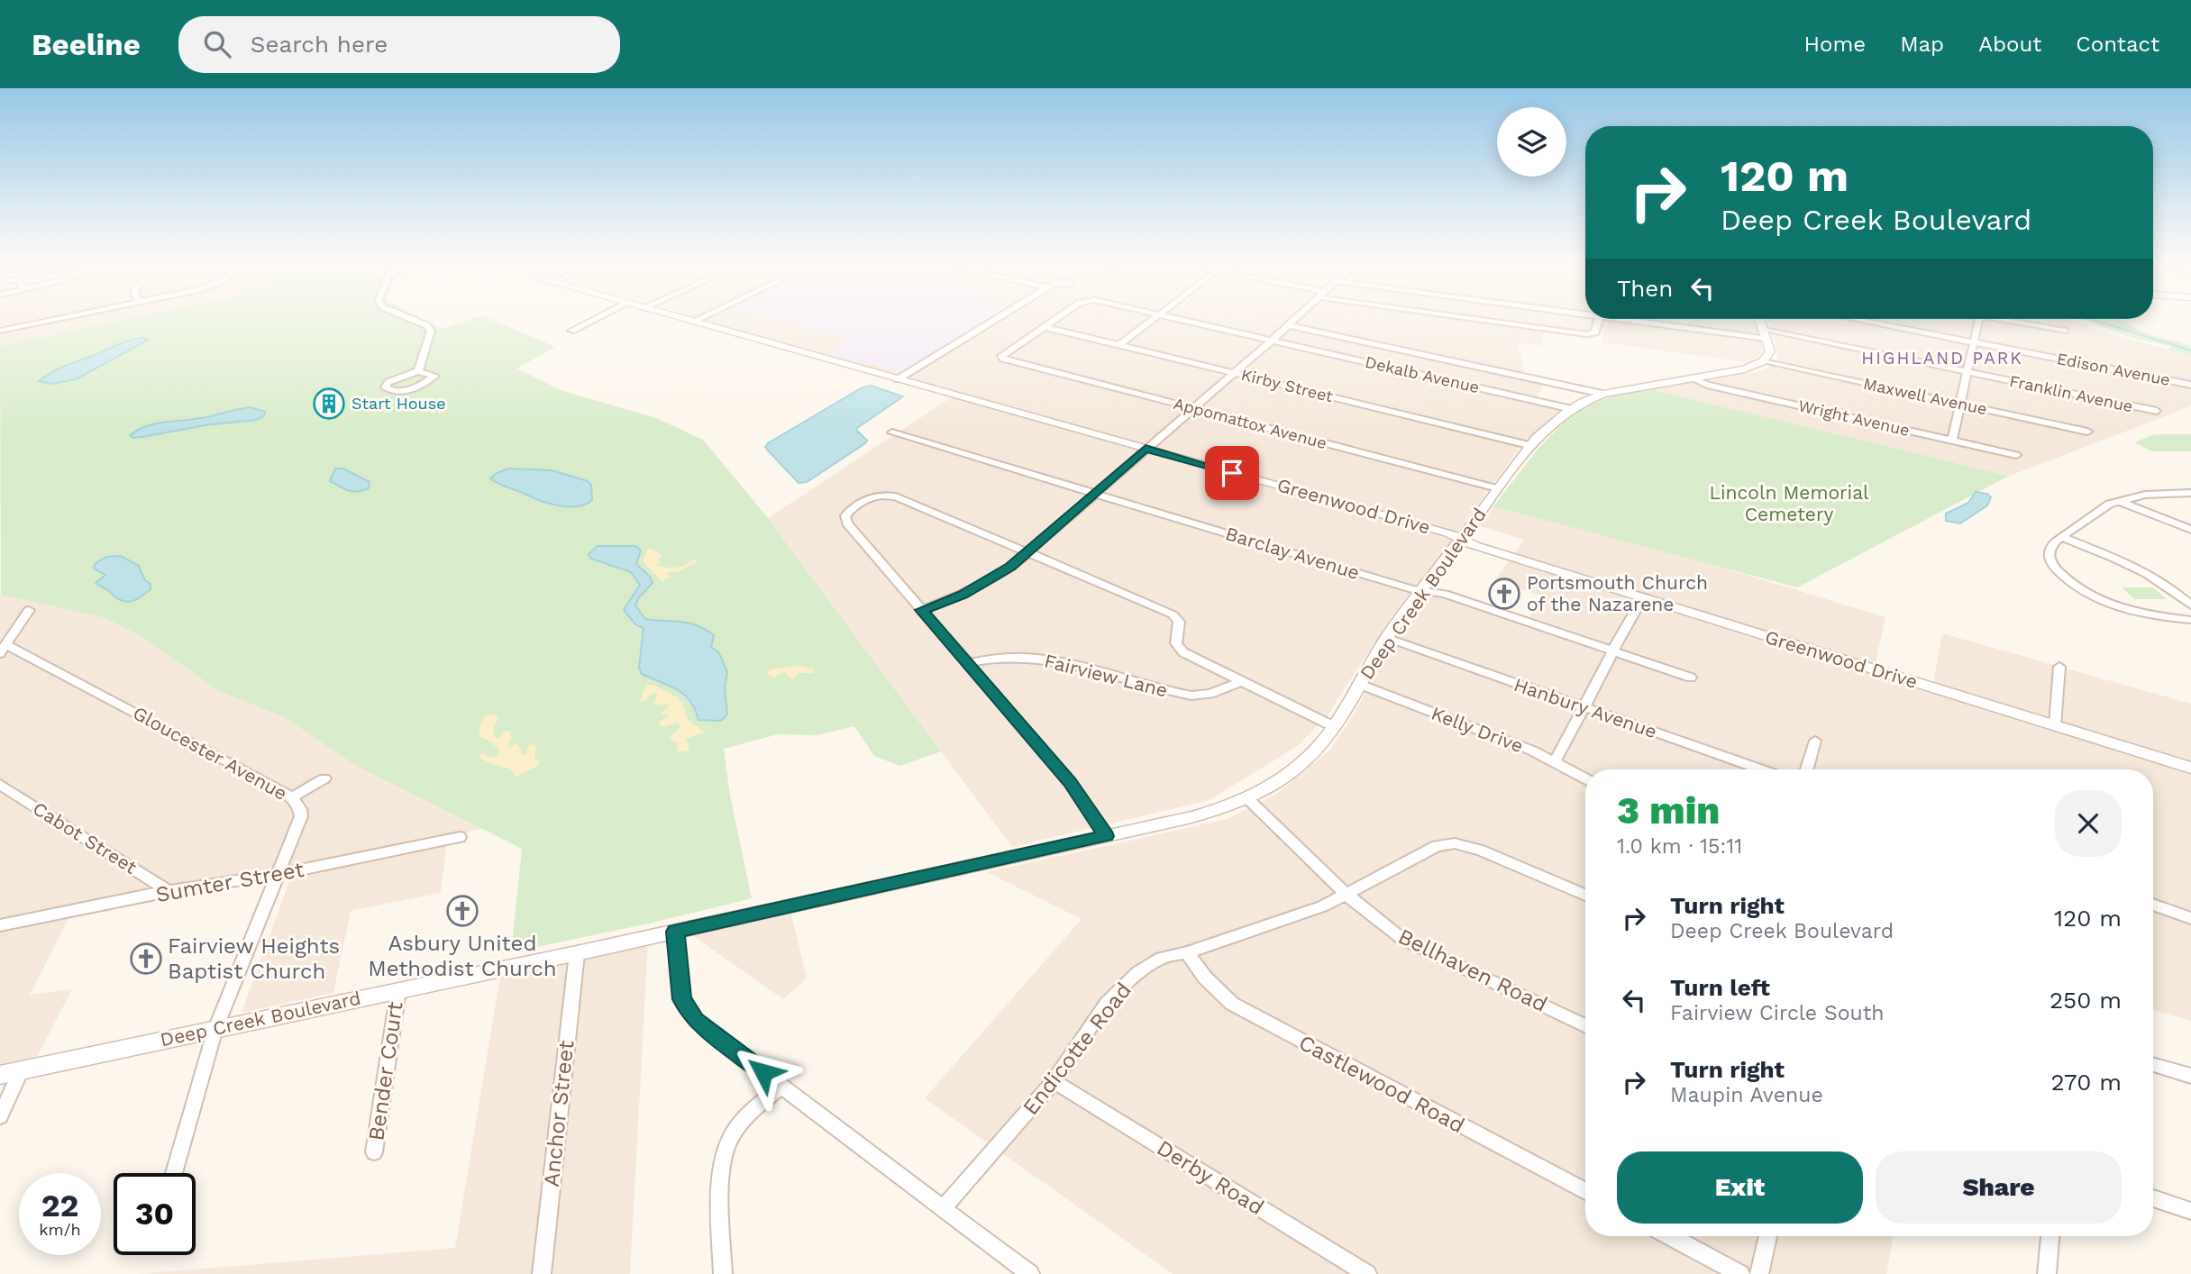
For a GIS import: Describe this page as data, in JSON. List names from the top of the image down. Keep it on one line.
{"streets":{"street":["Edison Avenue","Dekalb Avenue","Kirby Street","Franklin Avenue","Maxwell Avenue","Wright Avenue","Appomattox Avenue","Greenwood Drive","Barclay Avenue","Deep Creek Boulevard","Fairview Lane","Hanbury Avenue","Kelly Drive","Gloucester Avenue","Cabot Street","Sumter Street","Bellhaven Road","Endicotte Road","Bender Court","Castlewood Road","Anchor Street","Derby Road"]},"crossings":[["Dekalb Avenue","Kirby Street"],["Dekalb Avenue","Appomattox Avenue"],["Dekalb Avenue","Deep Creek Boulevard"],["Kirby Street","Appomattox Avenue"],["Kirby Street","Deep Creek Boulevard"],["Maxwell Avenue","Deep Creek Boulevard"],["Wright Avenue","Deep Creek Boulevard"],["Appomattox Avenue","Deep Creek Boulevard"],["Greenwood Drive","Deep Creek Boulevard"],["Barclay Avenue","Deep Creek Boulevard"],["Deep Creek Boulevard","Hanbury Avenue"],["Deep Creek Boulevard","Kelly Drive"],["Deep Creek Boulevard","Gloucester Avenue"],["Deep Creek Boulevard","Bellhaven Road"],["Deep Creek Boulevard","Bender Court"],["Deep Creek Boulevard","Anchor Street"],["Gloucester Avenue","Sumter Street"],["Cabot Street","Sumter Street"],["Bellhaven Road","Endicotte Road"],["Endicotte Road","Castlewood Road"],["Endicotte Road","Derby Road"]],"districts":["HIGHLAND PARK"],"parks":["Lincoln Memorial Cemetery"],"places":{"building":["Start House"],"church":["Portsmouth Church of the Nazarene","Asbury United Methodist Church","Fairview Heights Baptist Church"]},"page":{"header":"Beeline","search":"Search here","nav":["Home","Map","About","Contact"],"turn":["120 m","Deep Creek Boulevard"],"then":"Then","heading":["3 min","1.0 km · 15:11"],"list":[{"name":"Turn right","note":"Deep Creek Boulevard","value":"120 m"},{"name":"Turn left","note":"Fairview Circle South","value":"250 m"},{"name":"Turn right","note":"Maupin Avenue","value":"270 m"}],"buttons":["Exit","Share"],"speed":"22 km/h","limit":"30"}}
